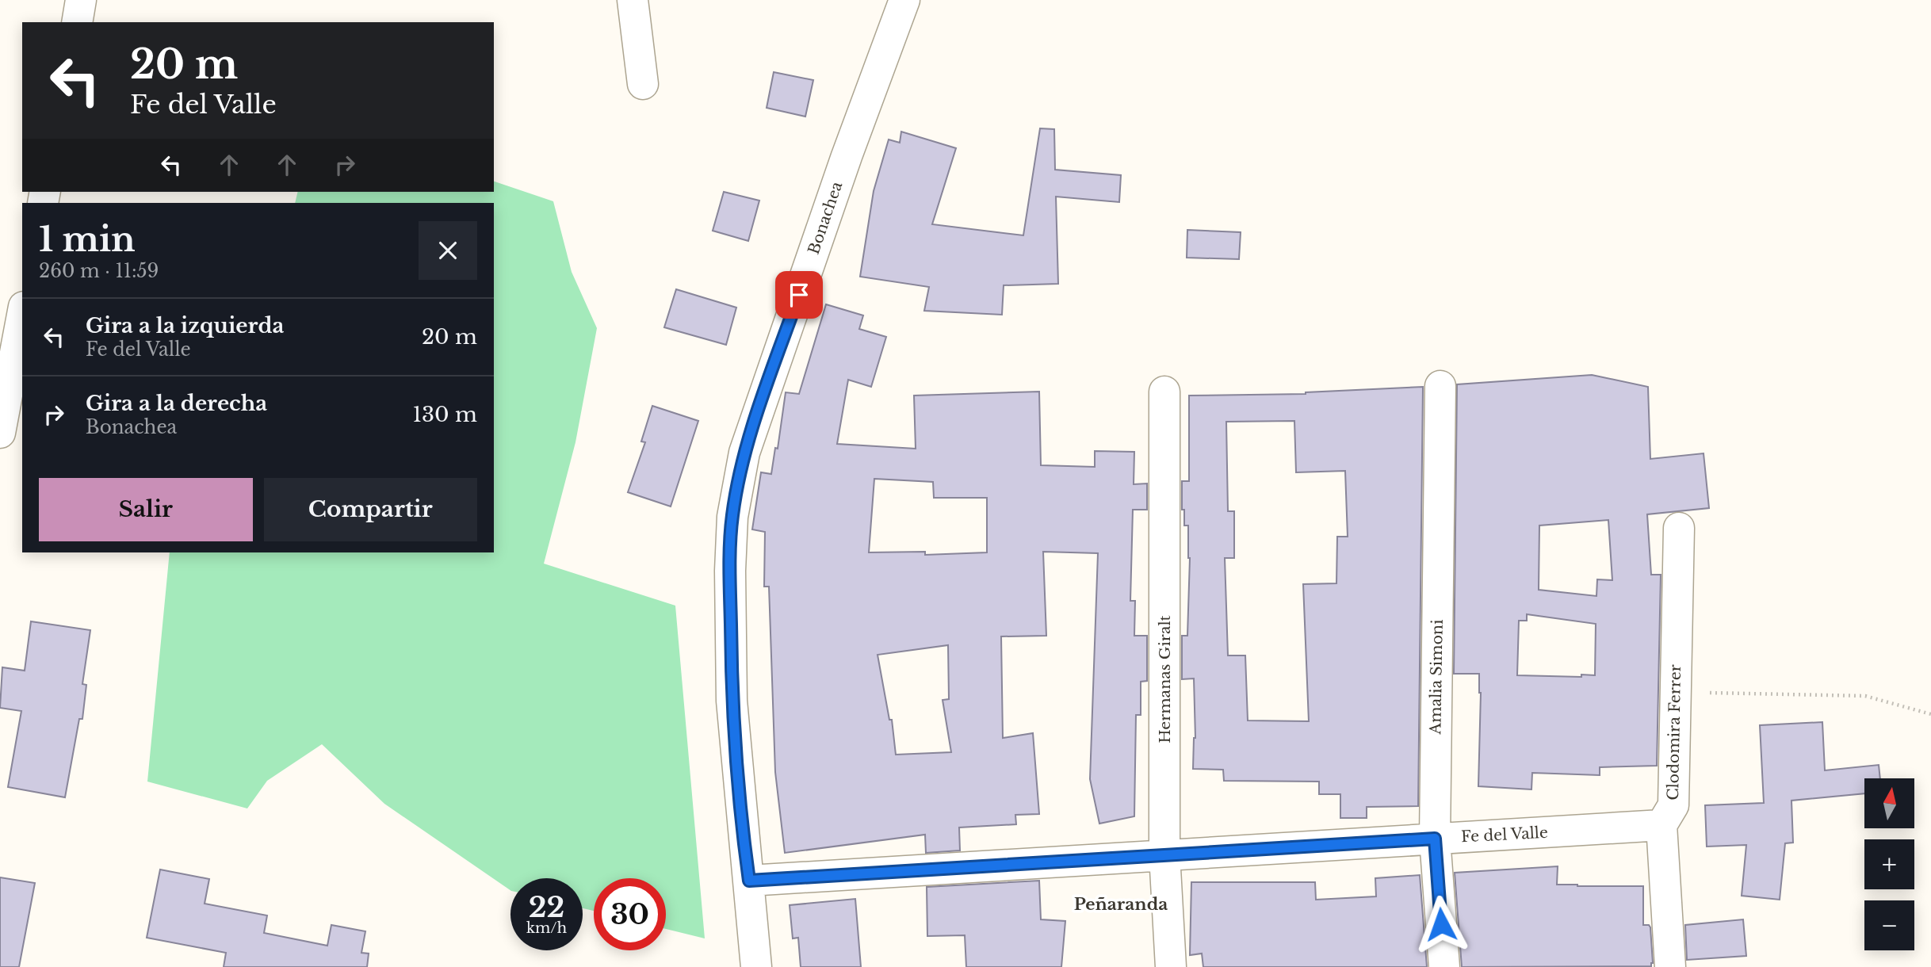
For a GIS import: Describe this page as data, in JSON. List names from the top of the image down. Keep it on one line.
{"streets":{"street":["Bonachea","Amalia Simoni","Hermanas Giralt","Clodomira Ferrer","Fe del Valle"]},"crossings":[["Bonachea","Fe del Valle"],["Amalia Simoni","Fe del Valle"],["Hermanas Giralt","Fe del Valle"],["Clodomira Ferrer","Fe del Valle"]],"districts":["Peñaranda"],"north":"top","page":{"turn":["20 m","Fe del Valle"],"heading":["1 min","260 m · 11:59"],"list":[{"name":"Gira a la izquierda","note":"Fe del Valle","value":"20 m"},{"name":"Gira a la derecha","note":"Bonachea","value":"130 m"}],"buttons":["Salir","Compartir"],"map_buttons":["+","−"],"speed":"22 km/h","limit":"30"}}
